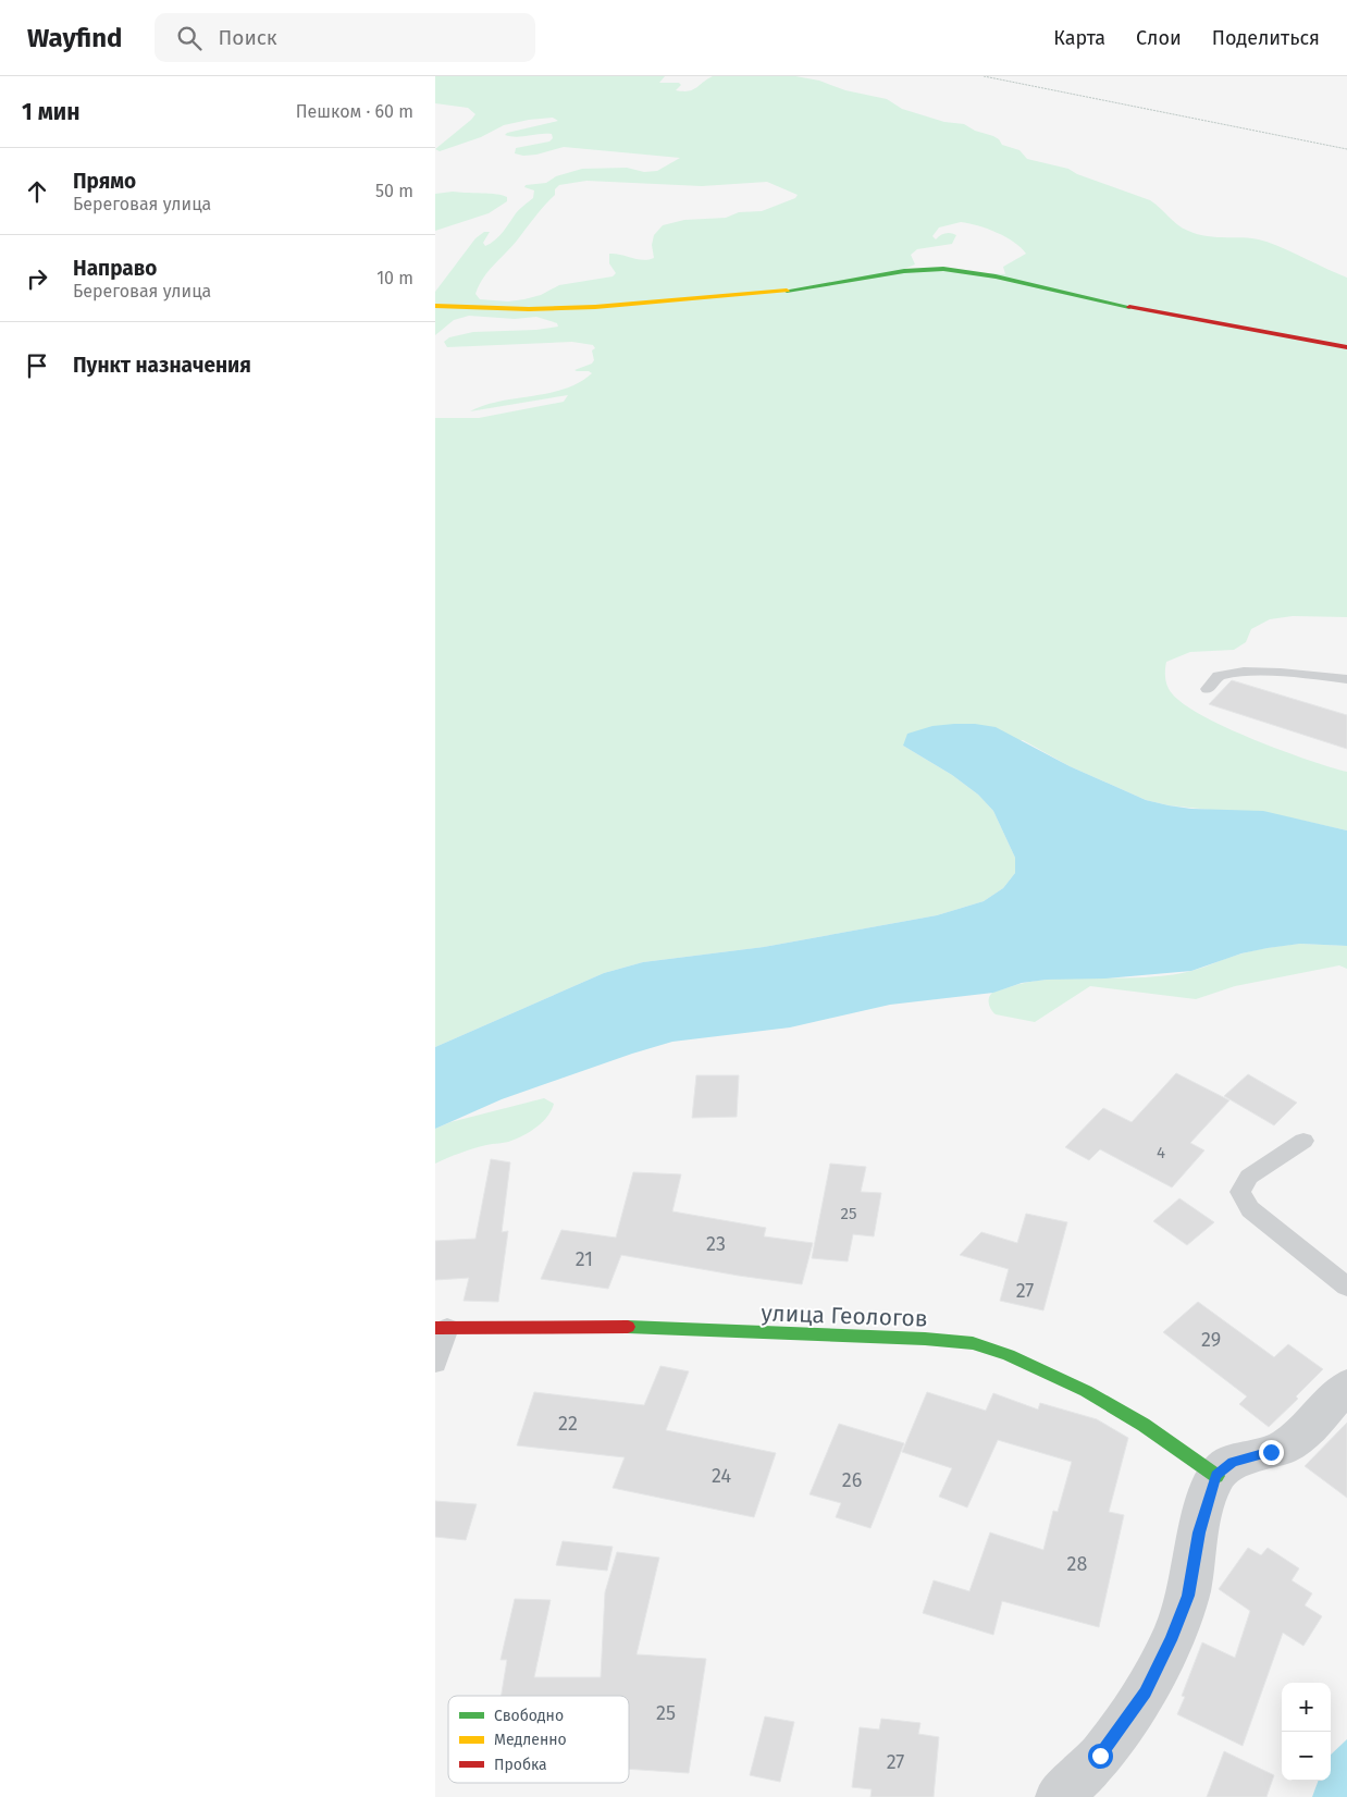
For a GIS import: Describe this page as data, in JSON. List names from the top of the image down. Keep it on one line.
{"streets":{"street":["улица Геологов"]},"house_numbers":["4","25","23","21","27","29","22","24","26","28","25","27"],"legend":["Свободно","Медленно","Пробка"],"page":{"header":"Wayfind","search":"Поиск","nav":["Карта","Слои","Поделиться"],"heading":["1 мин","Пешком · 60 m"],"list":[["Прямо","Береговая улица","50 m"],["Направо","Береговая улица","10 m"],"Пункт назначения"],"map_buttons":["+","−"]}}
